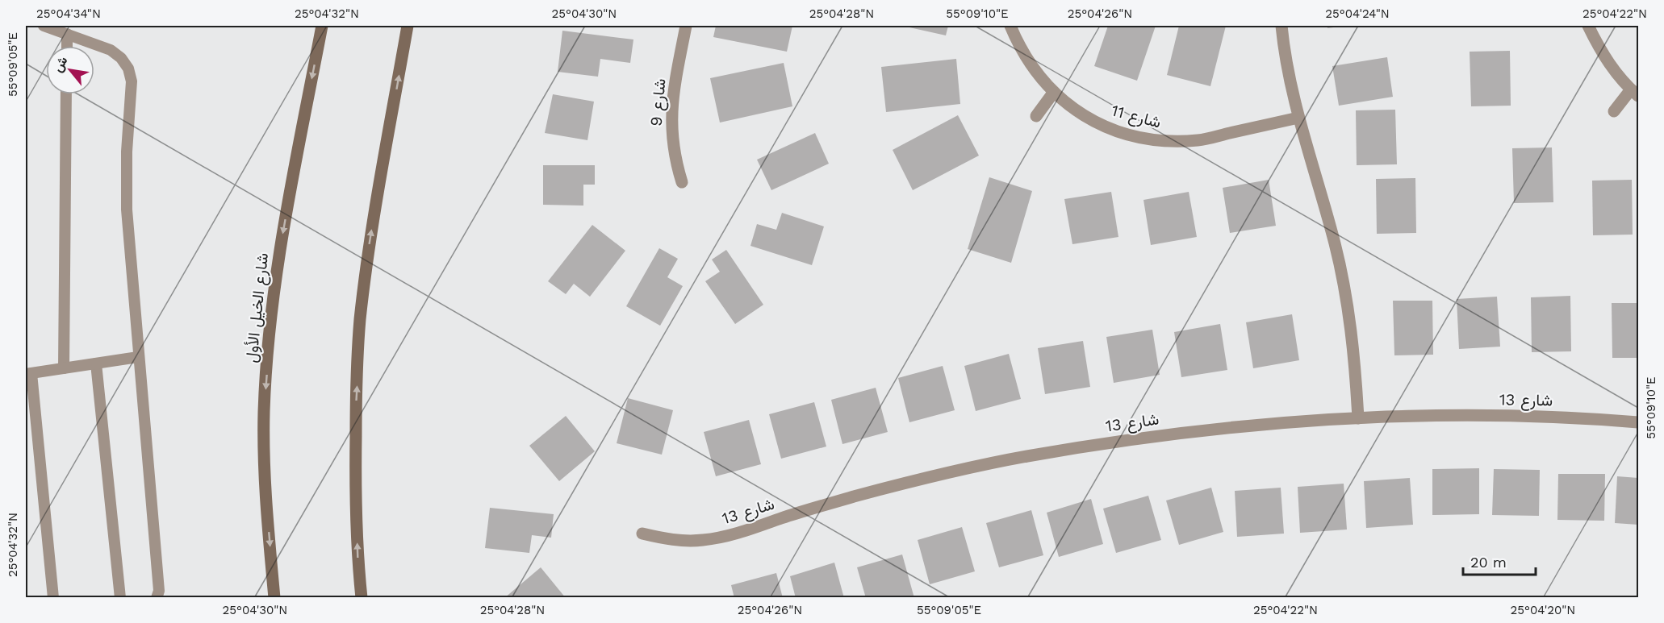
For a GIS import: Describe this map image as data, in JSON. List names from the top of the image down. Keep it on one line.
{"streets":{"main road":["شارع الخيل الأول"],"street":["شارع 9","شارع 11","شارع 13"]},"scale_bar":"20 m","north":"top left","coordinates":["25°04'34\"N","25°04'32\"N","25°04'30\"N","25°04'28\"N","55°09'10\"E","25°04'26\"N","25°04'24\"N","25°04'22\"N","55°09'05\"E","25°04'20\"N"]}
